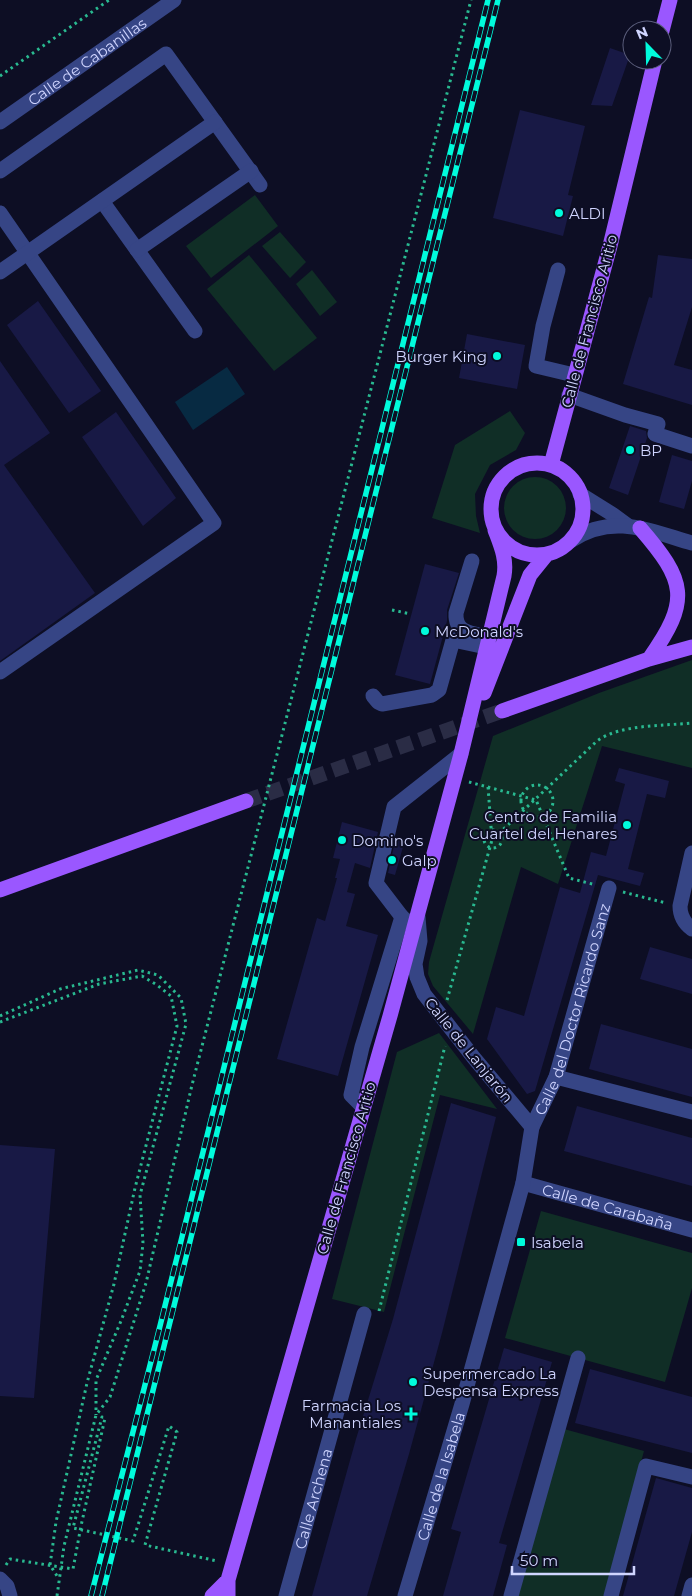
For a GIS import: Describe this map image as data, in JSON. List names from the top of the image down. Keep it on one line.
{"streets":{"main road":["Calle de Francisco Aritio"],"street":["Calle de Cabanillas","Calle del Doctor Ricardo Sanz","Calle de Lanjarón","Calle de Carabaña","Calle de la Isabela","Calle Archena"]},"crossings":[["Calle de Francisco Aritio","Calle de Lanjarón"],["Calle del Doctor Ricardo Sanz","Calle de Lanjarón"],["Calle de Carabaña","Calle de la Isabela"]],"places":{"other":["ALDI","Burger King","BP","McDonald's","Centro de Familia Cuartel del Henares","Domino's","Galp","Supermercado La Despensa Express"],"transit":["Isabela"],"health":["Farmacia Los Manantiales"]},"scale_bar":"50 m","north":"top left"}
